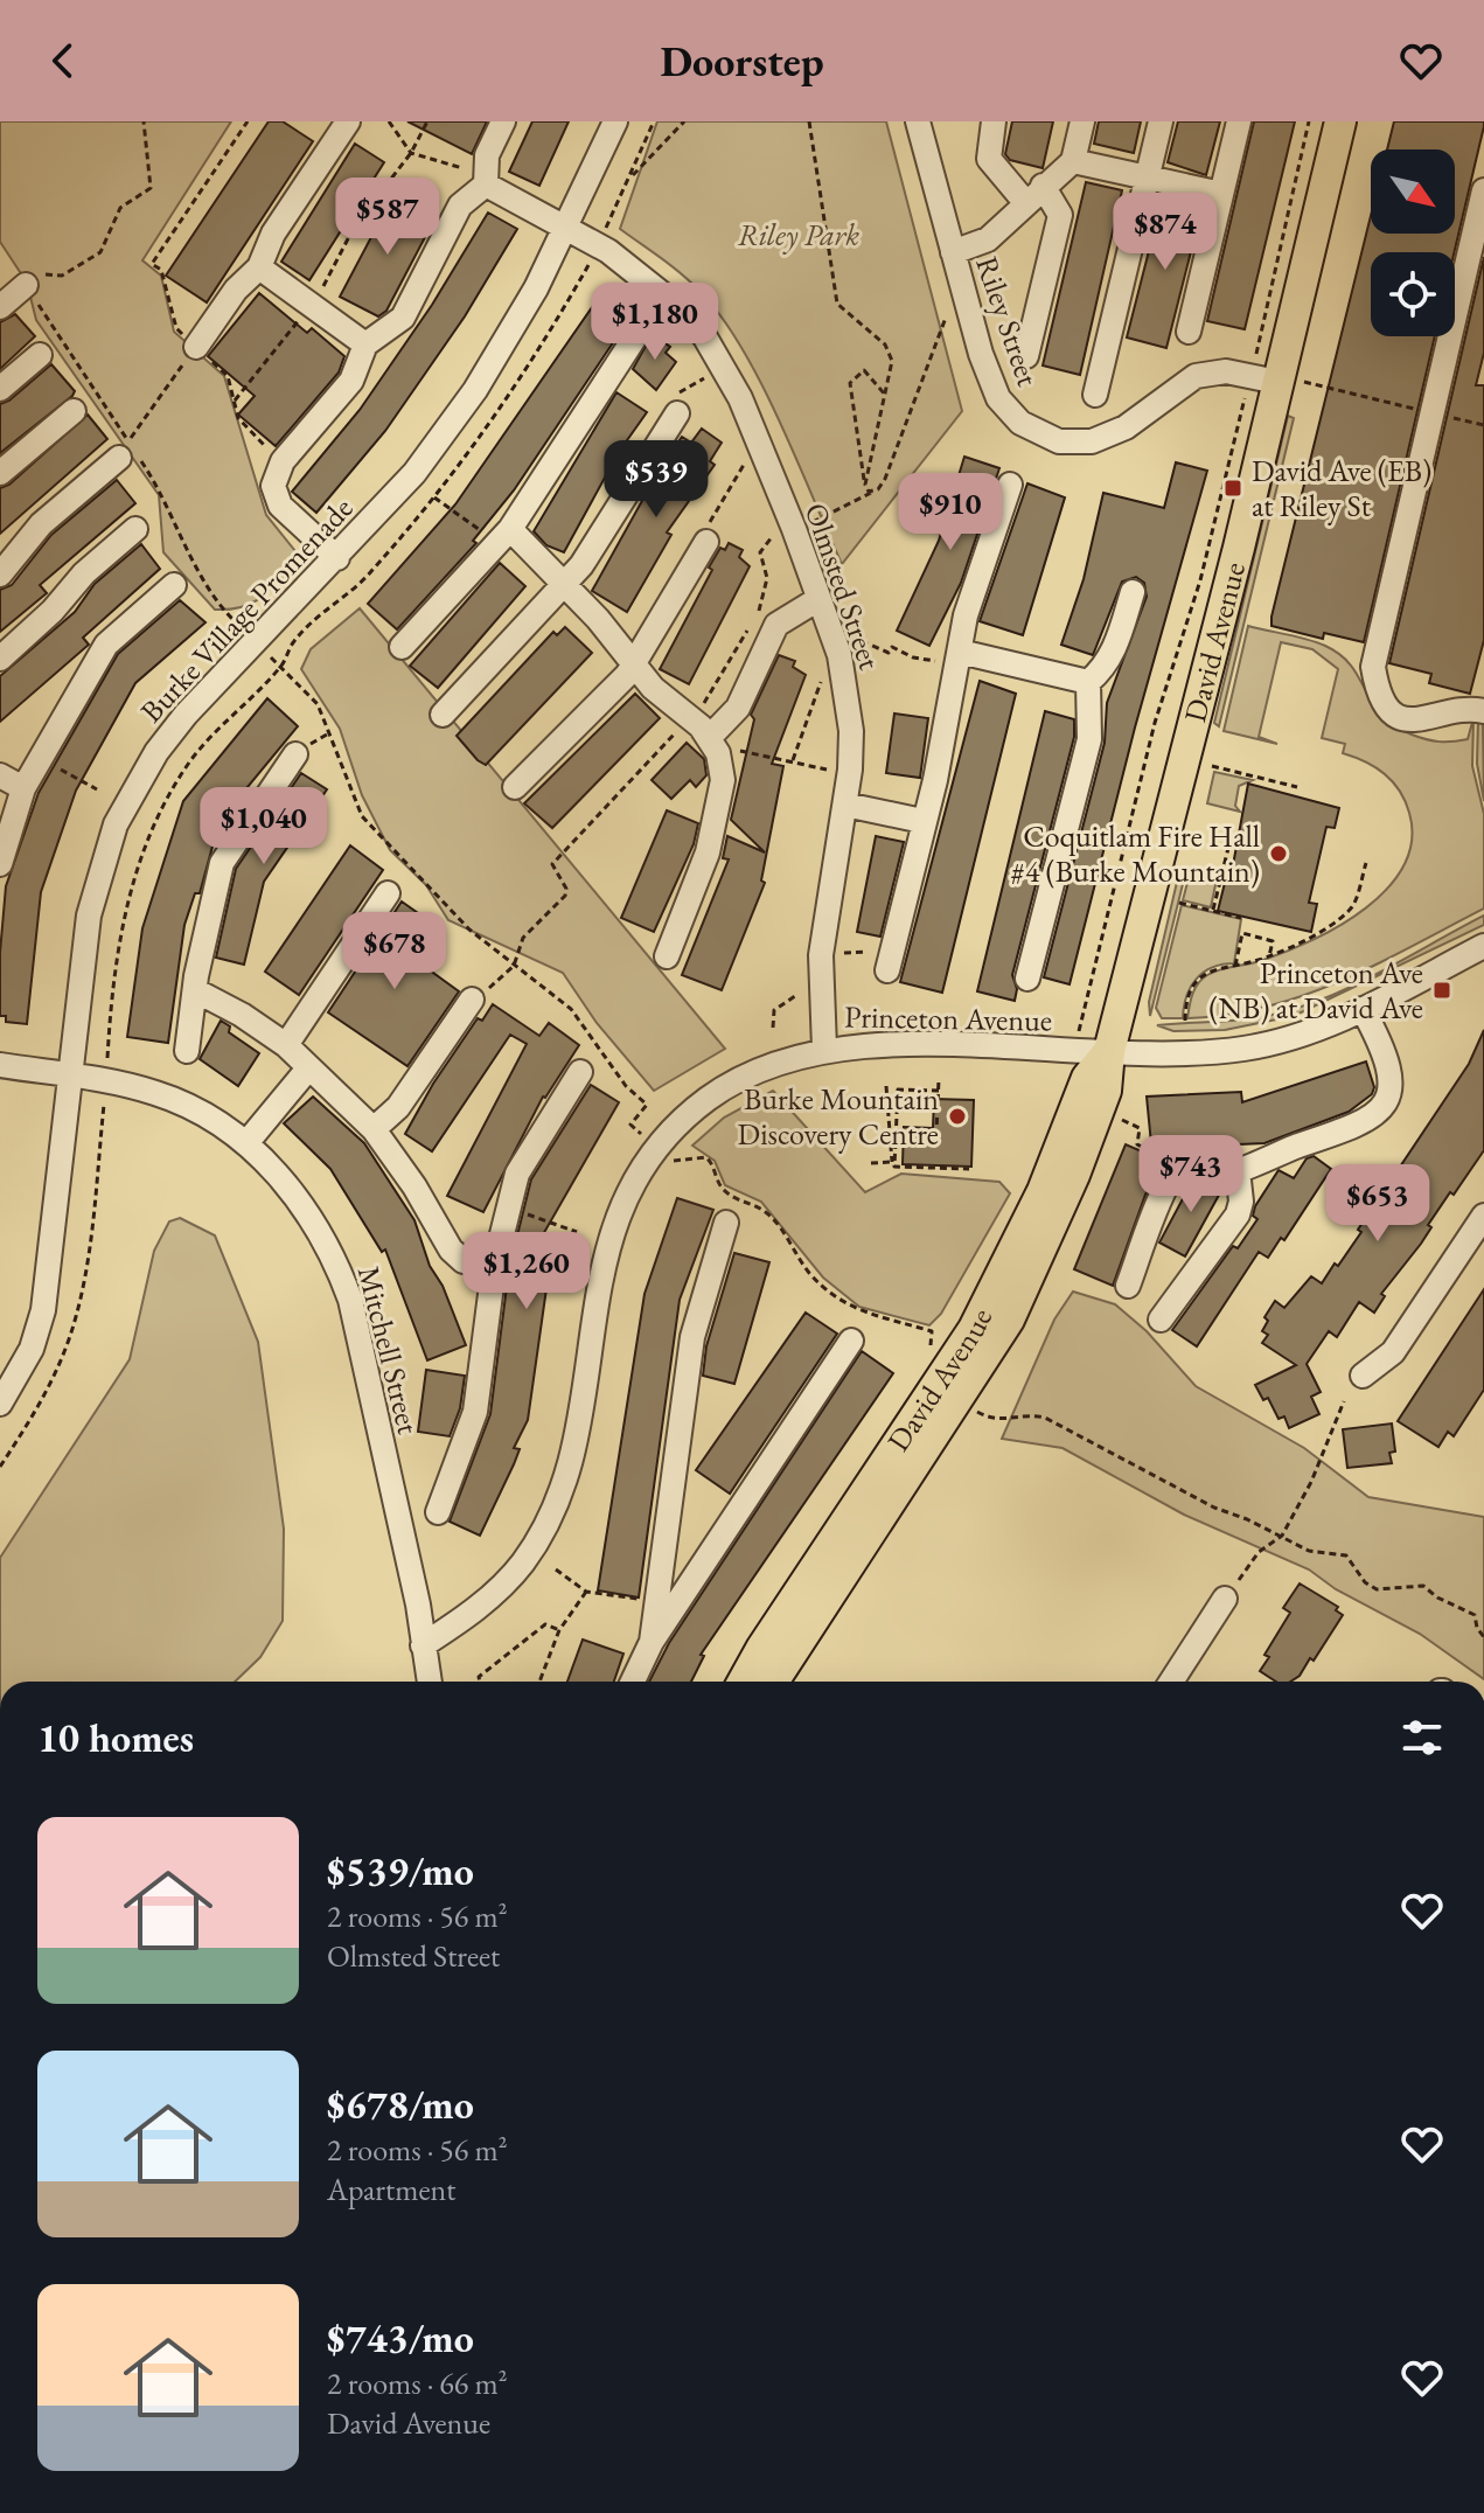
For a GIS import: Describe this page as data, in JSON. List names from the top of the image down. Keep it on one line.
{"streets":{"main road":["David Avenue"],"street":["Riley Street","Olmsted Street","Burke Village Promenade","Princeton Avenue","Mitchell Street"]},"crossings":[["Riley Street","David Avenue"],["Olmsted Street","Burke Village Promenade"],["Olmsted Street","Princeton Avenue"],["Burke Village Promenade","Mitchell Street"],["David Avenue","Princeton Avenue"],["Princeton Avenue","Mitchell Street"]],"parks":["Riley Park"],"places":{"transit":["David Ave (EB) at Riley St","Princeton Ave (NB) at David Ave"],"other":["Coquitlam Fire Hall #4 (Burke Mountain)","Burke Mountain Discovery Centre"]},"north":"bottom right","page":{"header":"Doorstep","price":["$587","$874","$1,180","$539","$910","$1,040","$678","$743","$653","$1,260"],"heading":"10 homes","list":[{"name":"$539/mo","note":"2 rooms · 56 m² · Olmsted Street"},{"name":"$678/mo","note":"2 rooms · 56 m² · Apartment"},{"name":"$743/mo","note":"2 rooms · 66 m² · David Avenue"}]}}
